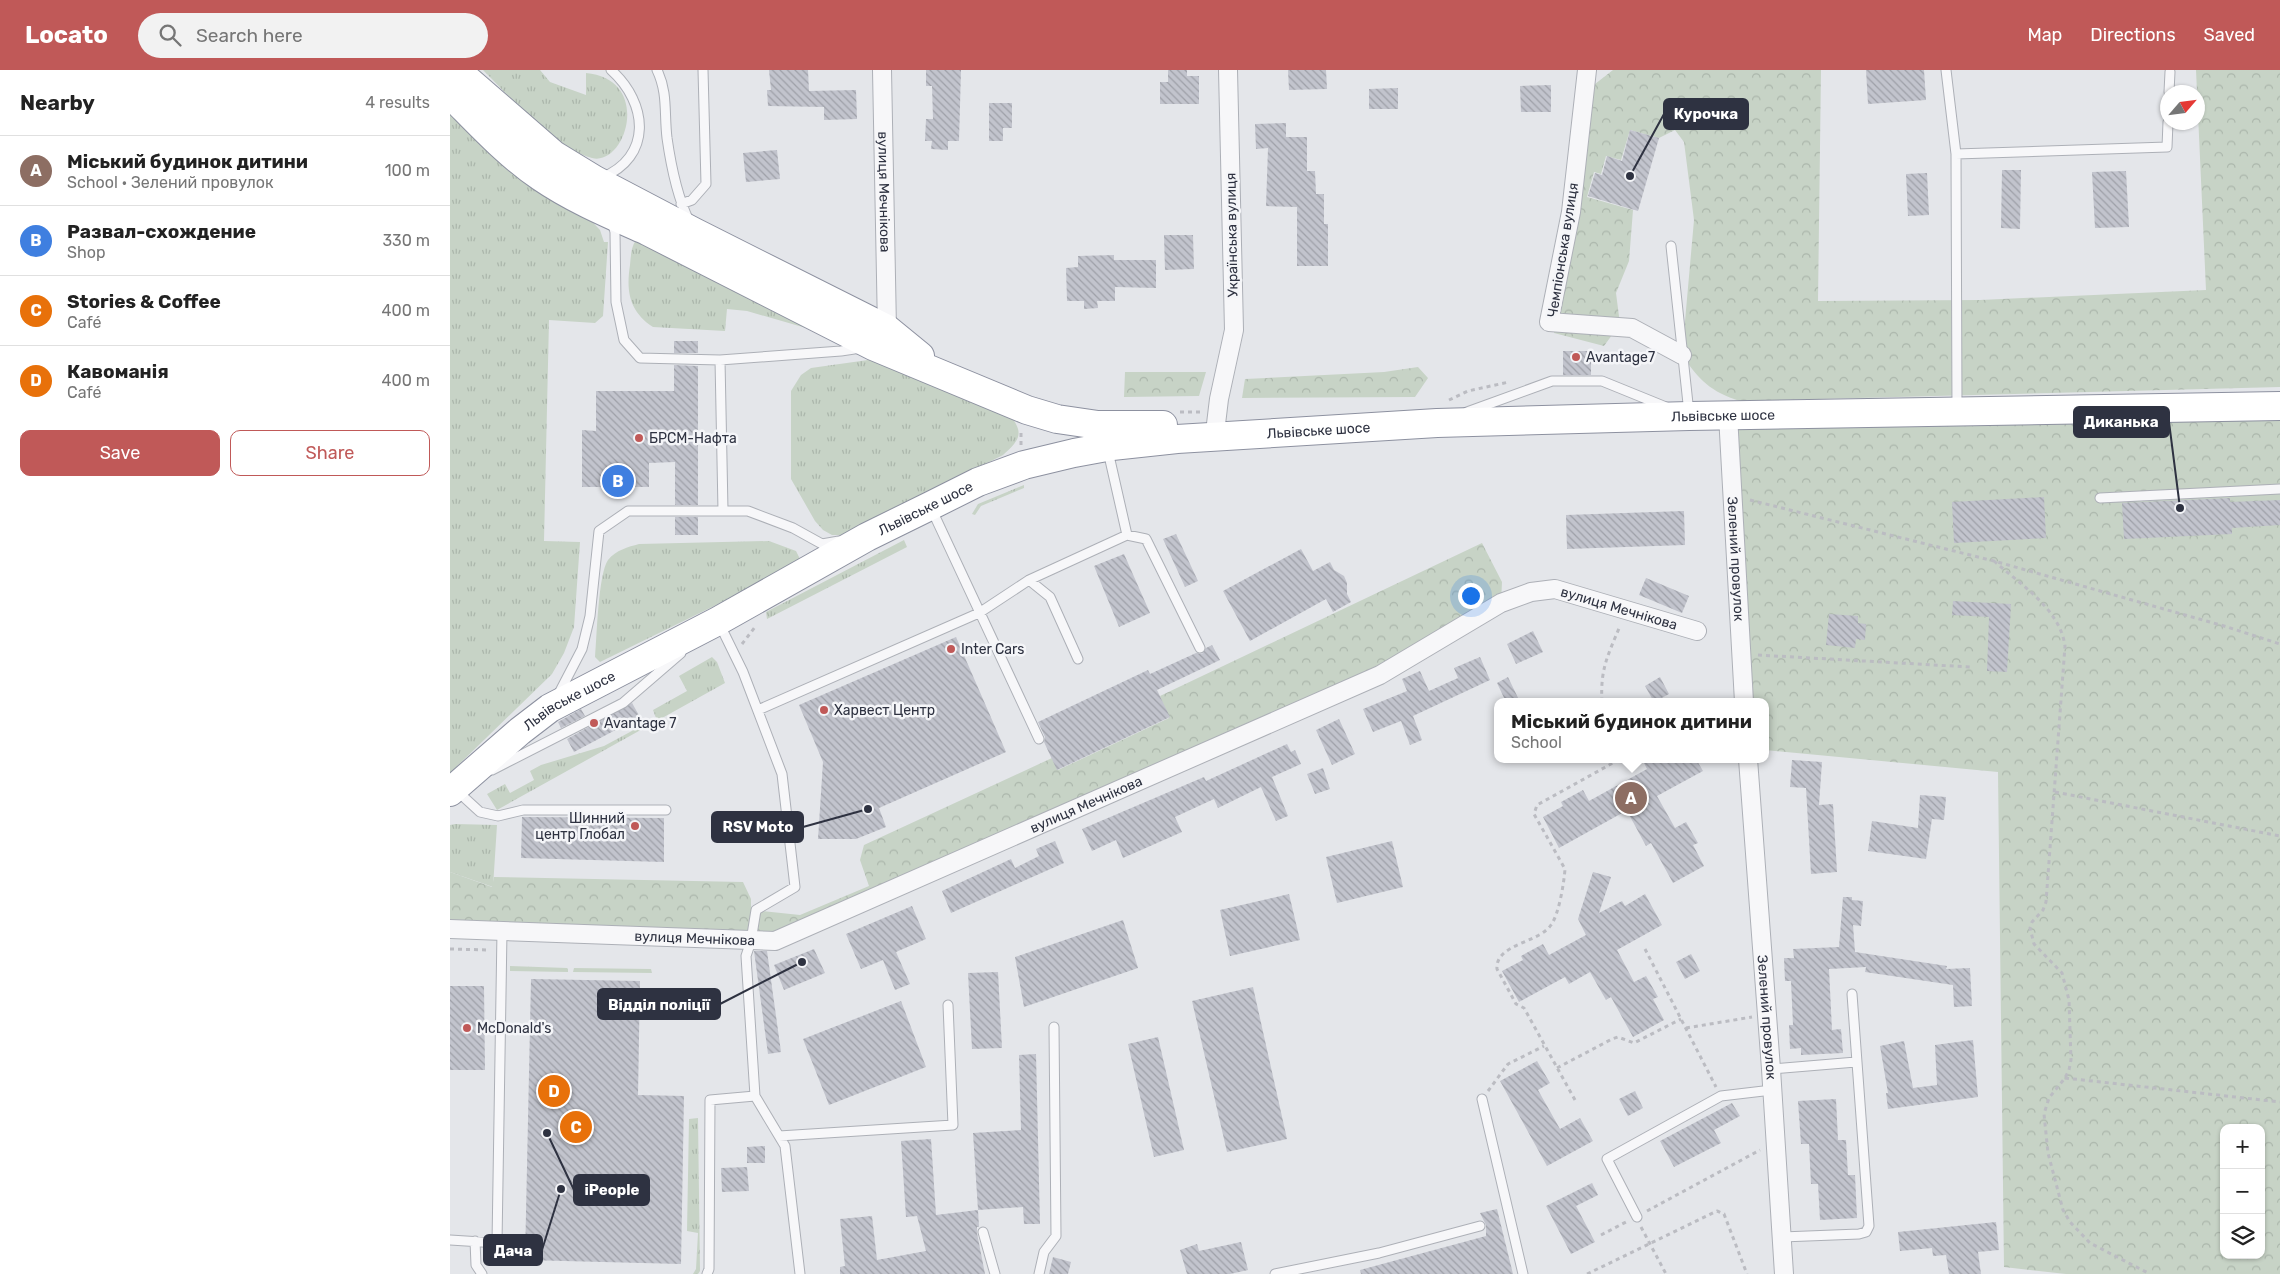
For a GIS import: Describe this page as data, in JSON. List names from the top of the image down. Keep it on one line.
{"streets":{"highway":["Львівське шосе"],"street":["вулиця Мечнікова","Українська вулиця","Чемпіонська вулиця","Зелений провулок"]},"crossings":[["Львівське шосе","Зелений провулок"]],"places":["Курочка","Avantage7","БРСМ-Нафта","Диканька","Inter Cars","Харвест Центр","Avantage 7","RSV Moto","Шинний центр Глобал","Відділ поліції","McDonald's","iPeople","Дача"],"north":"top right","page":{"header":"Locato","search":"Search here","nav":["Map","Directions","Saved"],"heading":["Nearby","4 results"],"list":[{"mark":"A","name":"Міський будинок дитини","note":"School · Зелений провулок","value":"100 m"},{"mark":"B","name":"Развал-схождение","note":"Shop","value":"330 m"},{"mark":"C","name":"Stories & Coffee","note":"Café","value":"400 m"},{"mark":"D","name":"Кавоманія","note":"Café","value":"400 m"}],"buttons":["Save","Share"],"pins":["B","A","D","C"],"popup":["Міський будинок дитини","School"],"map_buttons":["+","−"]}}
